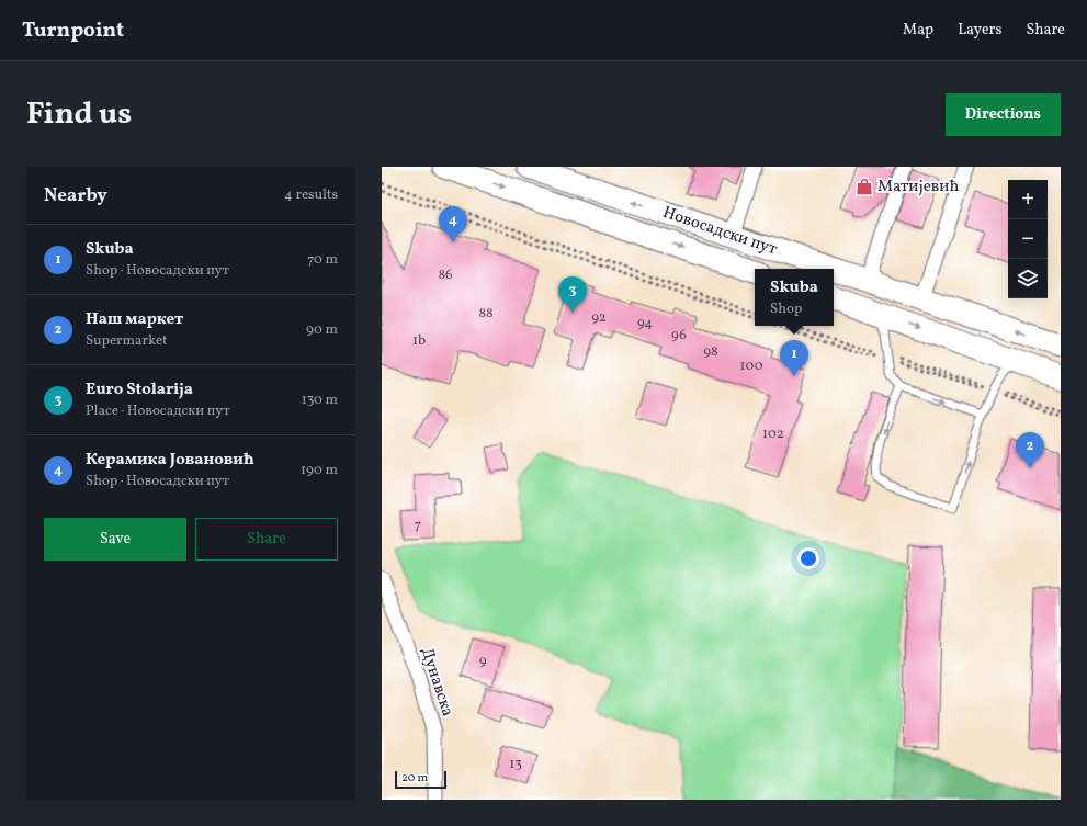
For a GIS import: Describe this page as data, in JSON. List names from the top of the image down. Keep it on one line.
{"streets":{"main road":["Новосадски пут"],"street":["Дунавска"]},"places":{"shop":["Матијевић"]},"house_numbers":["86","88","92","94","96","1b","98","100","102","7","9","13"],"scale_bar":"20 m","page":{"header":"Turnpoint","nav":["Map","Layers","Share"],"title":"Find us","buttons":["Directions",["Save","Share"]],"heading":["Nearby","4 results"],"map_buttons":["+","−"],"pins":["4","3","1","2"],"list":[{"mark":"1","name":"Skuba","note":"Shop · Новосадски пут","value":"70 m"},{"mark":"2","name":"Наш маркет","note":"Supermarket","value":"90 m"},{"mark":"3","name":"Euro Stolarija","note":"Place · Новосадски пут","value":"130 m"},{"mark":"4","name":"Керамика Јовановић","note":"Shop · Новосадски пут","value":"190 m"}],"popup":["Skuba","Shop"],"scale":"20 m"}}
